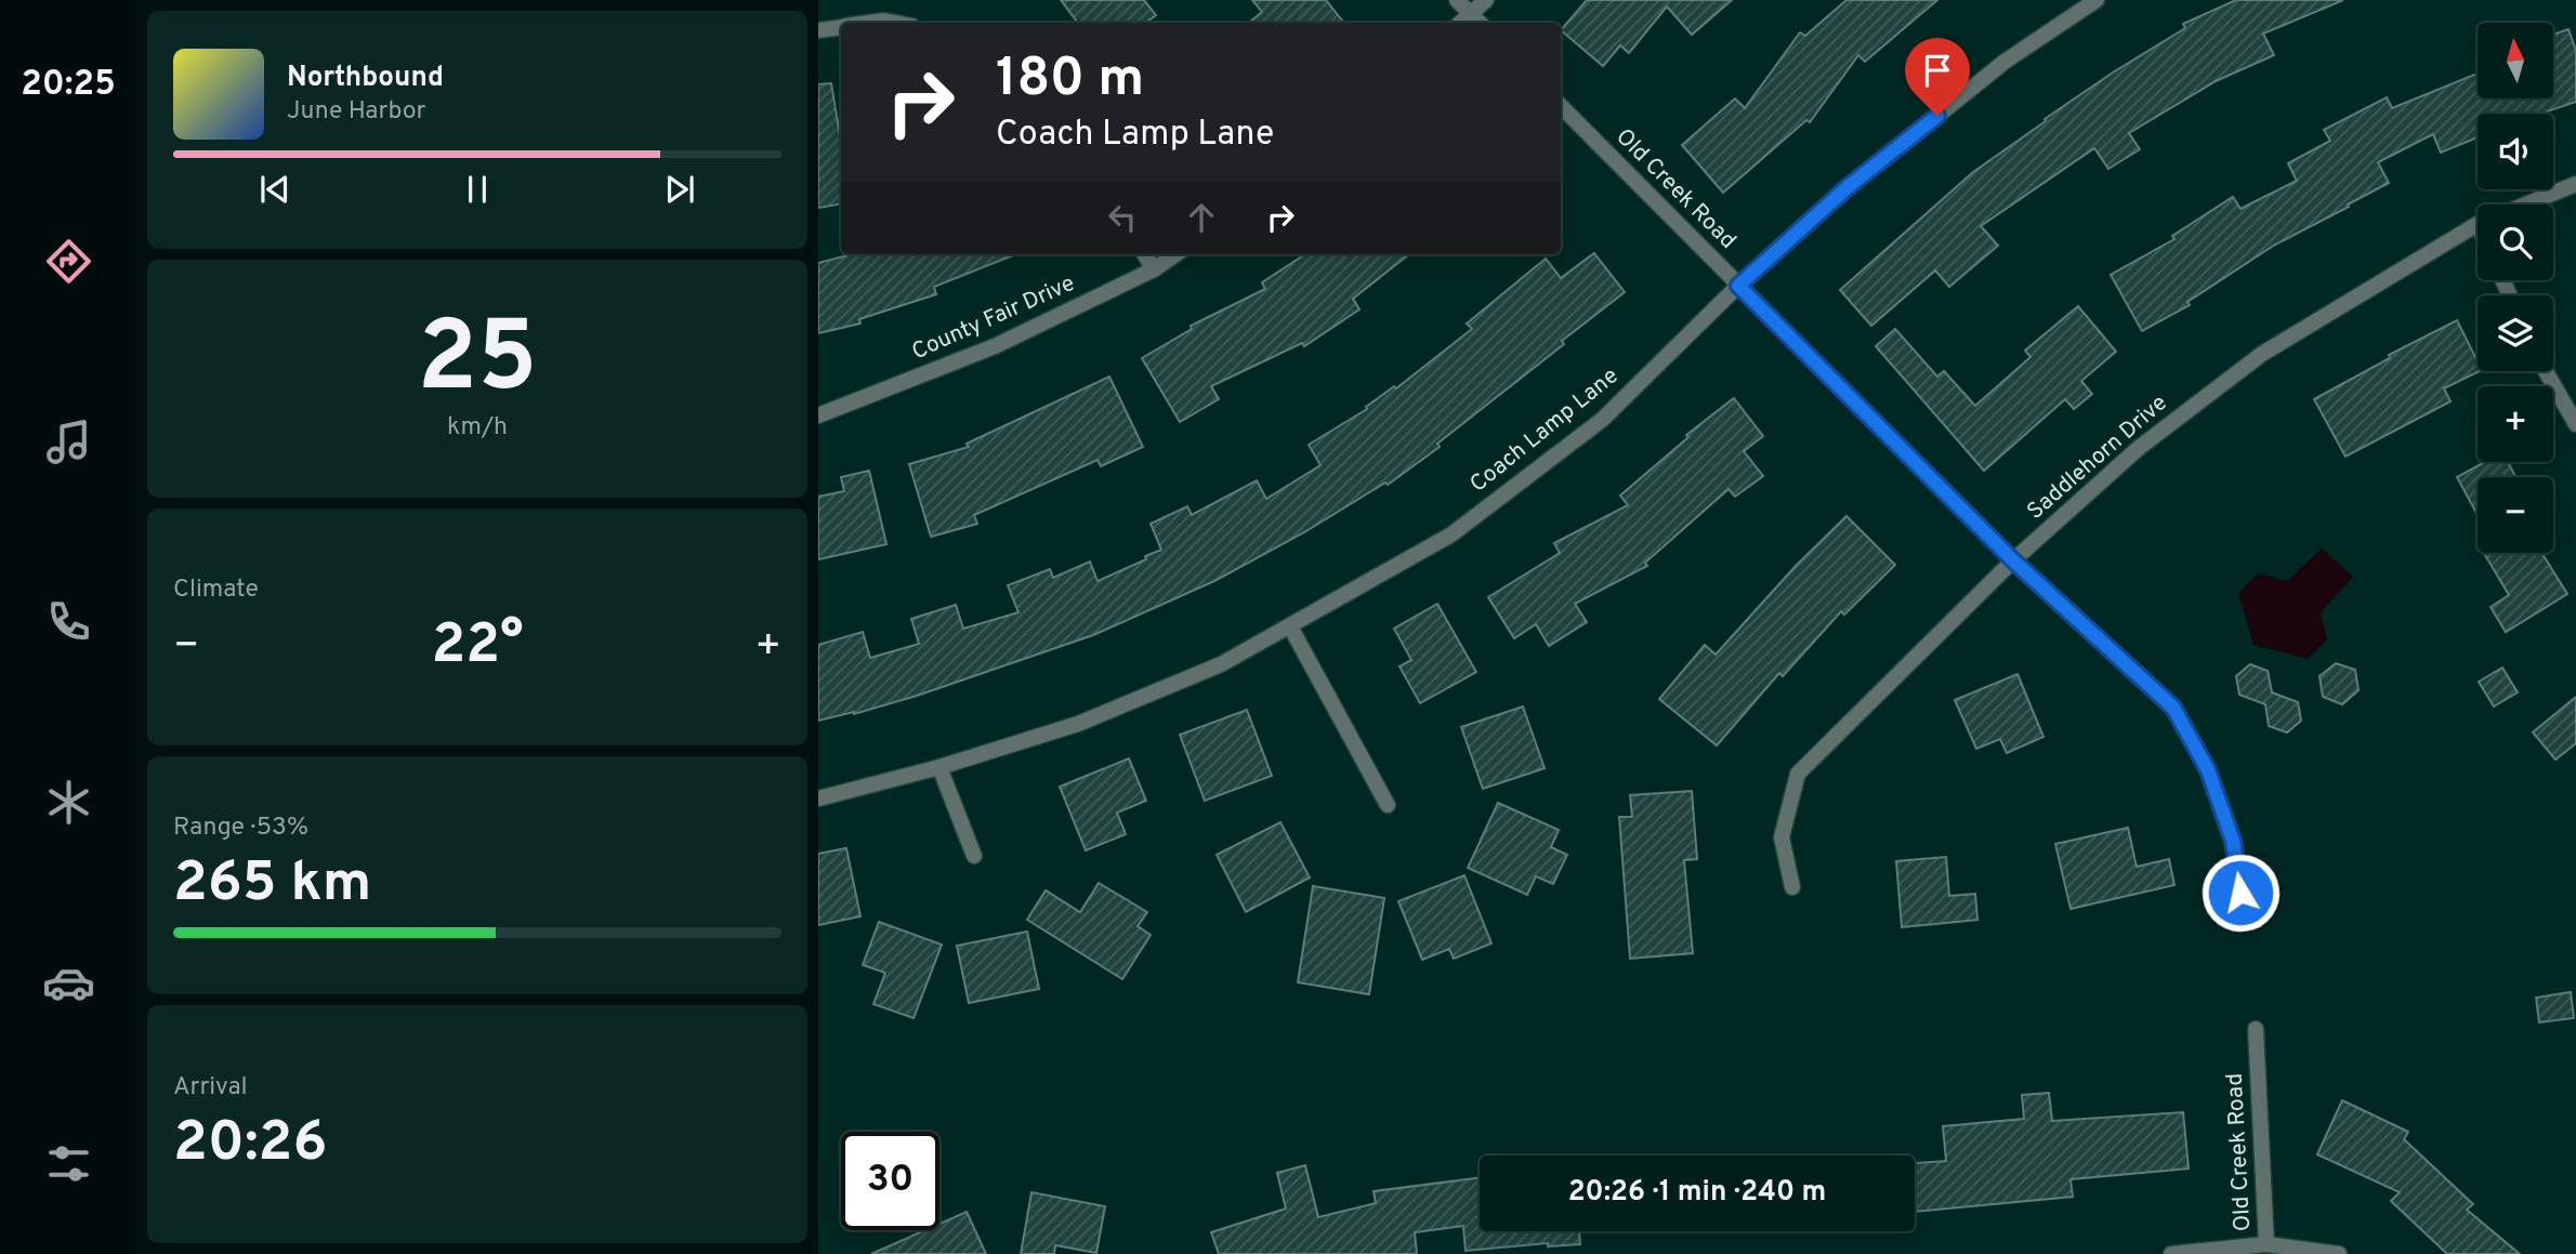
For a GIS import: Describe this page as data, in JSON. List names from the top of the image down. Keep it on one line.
{"streets":{"street":["Old Creek Road","County Fair Drive","Coach Lamp Lane","Saddlehorn Drive"]},"crossings":[["Old Creek Road","Coach Lamp Lane"],["Old Creek Road","Saddlehorn Drive"]],"north":"top","page":{"tabs":"20:25","map_buttons":["+","−"],"turn":["180 m","Coach Lamp Lane"],"song":["Northbound","June Harbor"],"tile":[["25","km/h"],"Climate",["Range · 53%","265 km"],["Arrival","20:26"]],"heat":["−","22°","+"],"limit":"30","trip":"20:26 · 1 min · 240 m"}}
